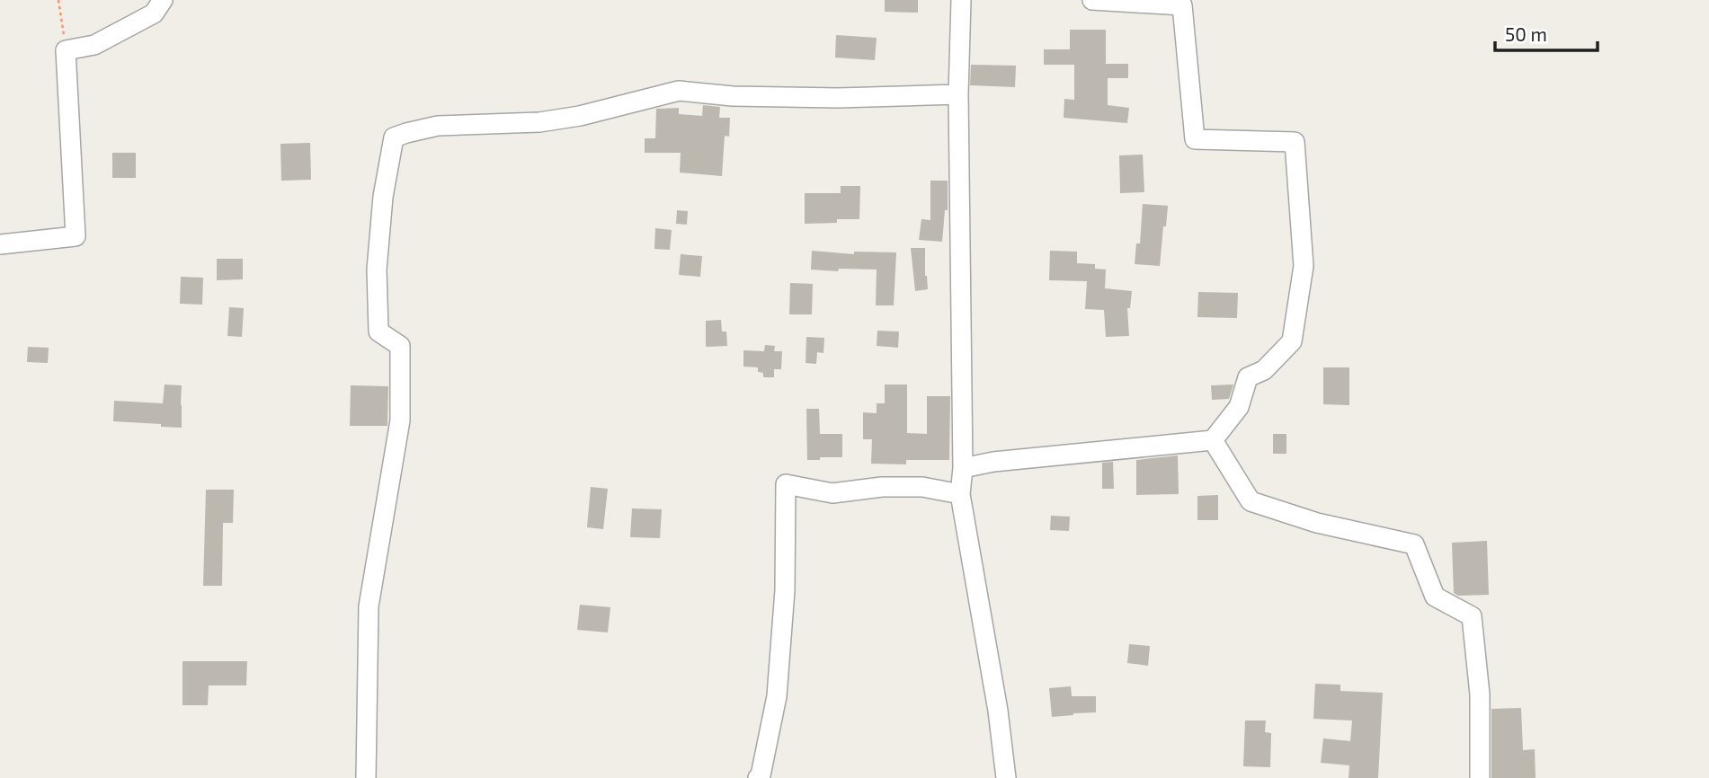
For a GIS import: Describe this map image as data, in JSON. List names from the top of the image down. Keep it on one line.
{"scale_bar":"50 m"}
